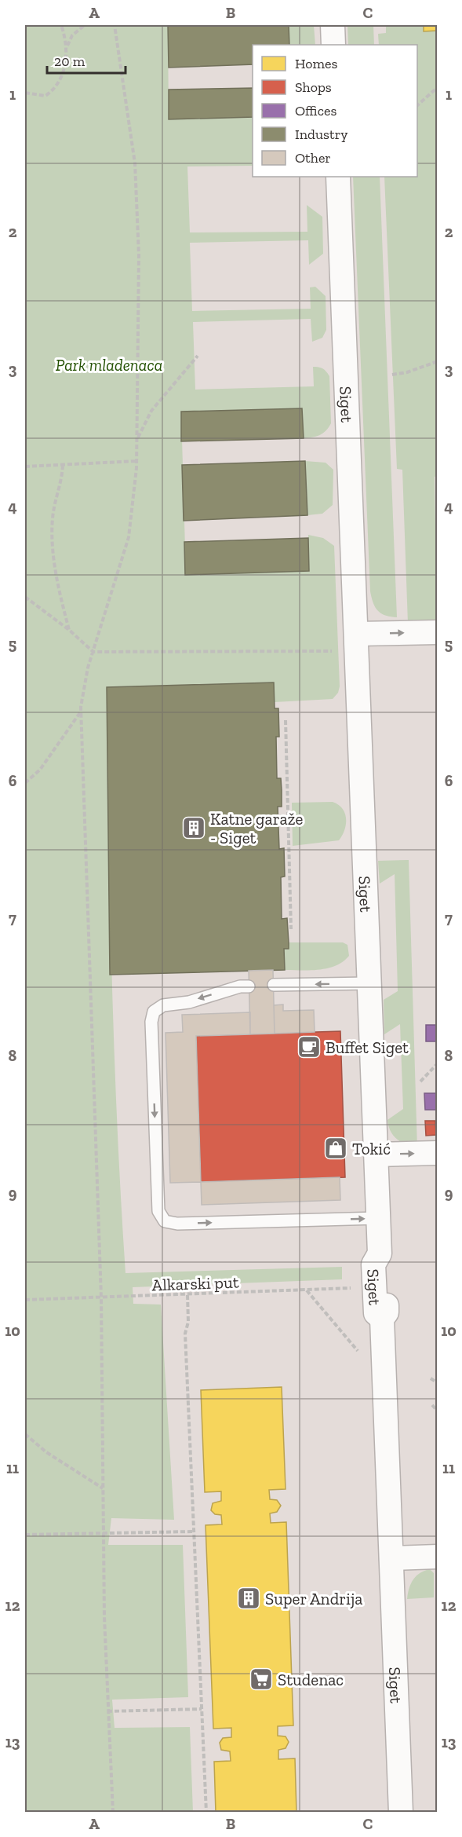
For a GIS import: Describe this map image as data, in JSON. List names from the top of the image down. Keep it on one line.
{"streets":{"street":["Siget"],"path":["Alkarski put"]},"parks":["Park mladenaca"],"places":{"building":["Katne garaže - Siget","Super Andrija"],"cafe":["Buffet Siget"],"shop":["Tokić"],"supermarket":["Studenac"]},"legend":["Homes","Shops","Offices","Industry","Other"],"scale_bar":"20 m","grid":{"columns":["A","B","C"],"rows":["1","2","3","4","5","6","7","8","9","10","11","12","13"]}}
